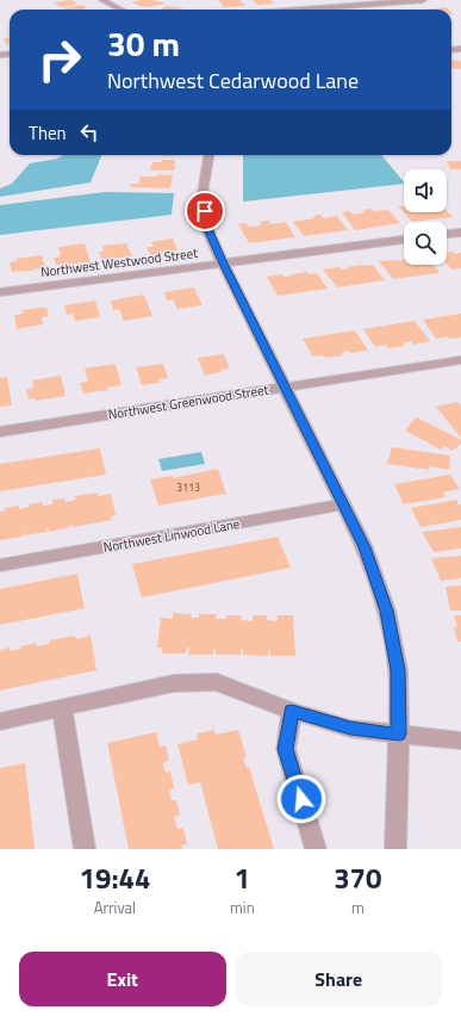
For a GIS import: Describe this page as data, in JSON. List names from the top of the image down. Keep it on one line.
{"streets":{"street":["Northwest Westwood Street","Northwest Greenwood Street","Northwest Linwood Lane"]},"house_numbers":["3113"],"page":{"turn":["30 m","Northwest Cedarwood Lane"],"then":"Then","eta":["19:44","Arrival","1","min","370","m"],"buttons":["Exit","Share"]}}
